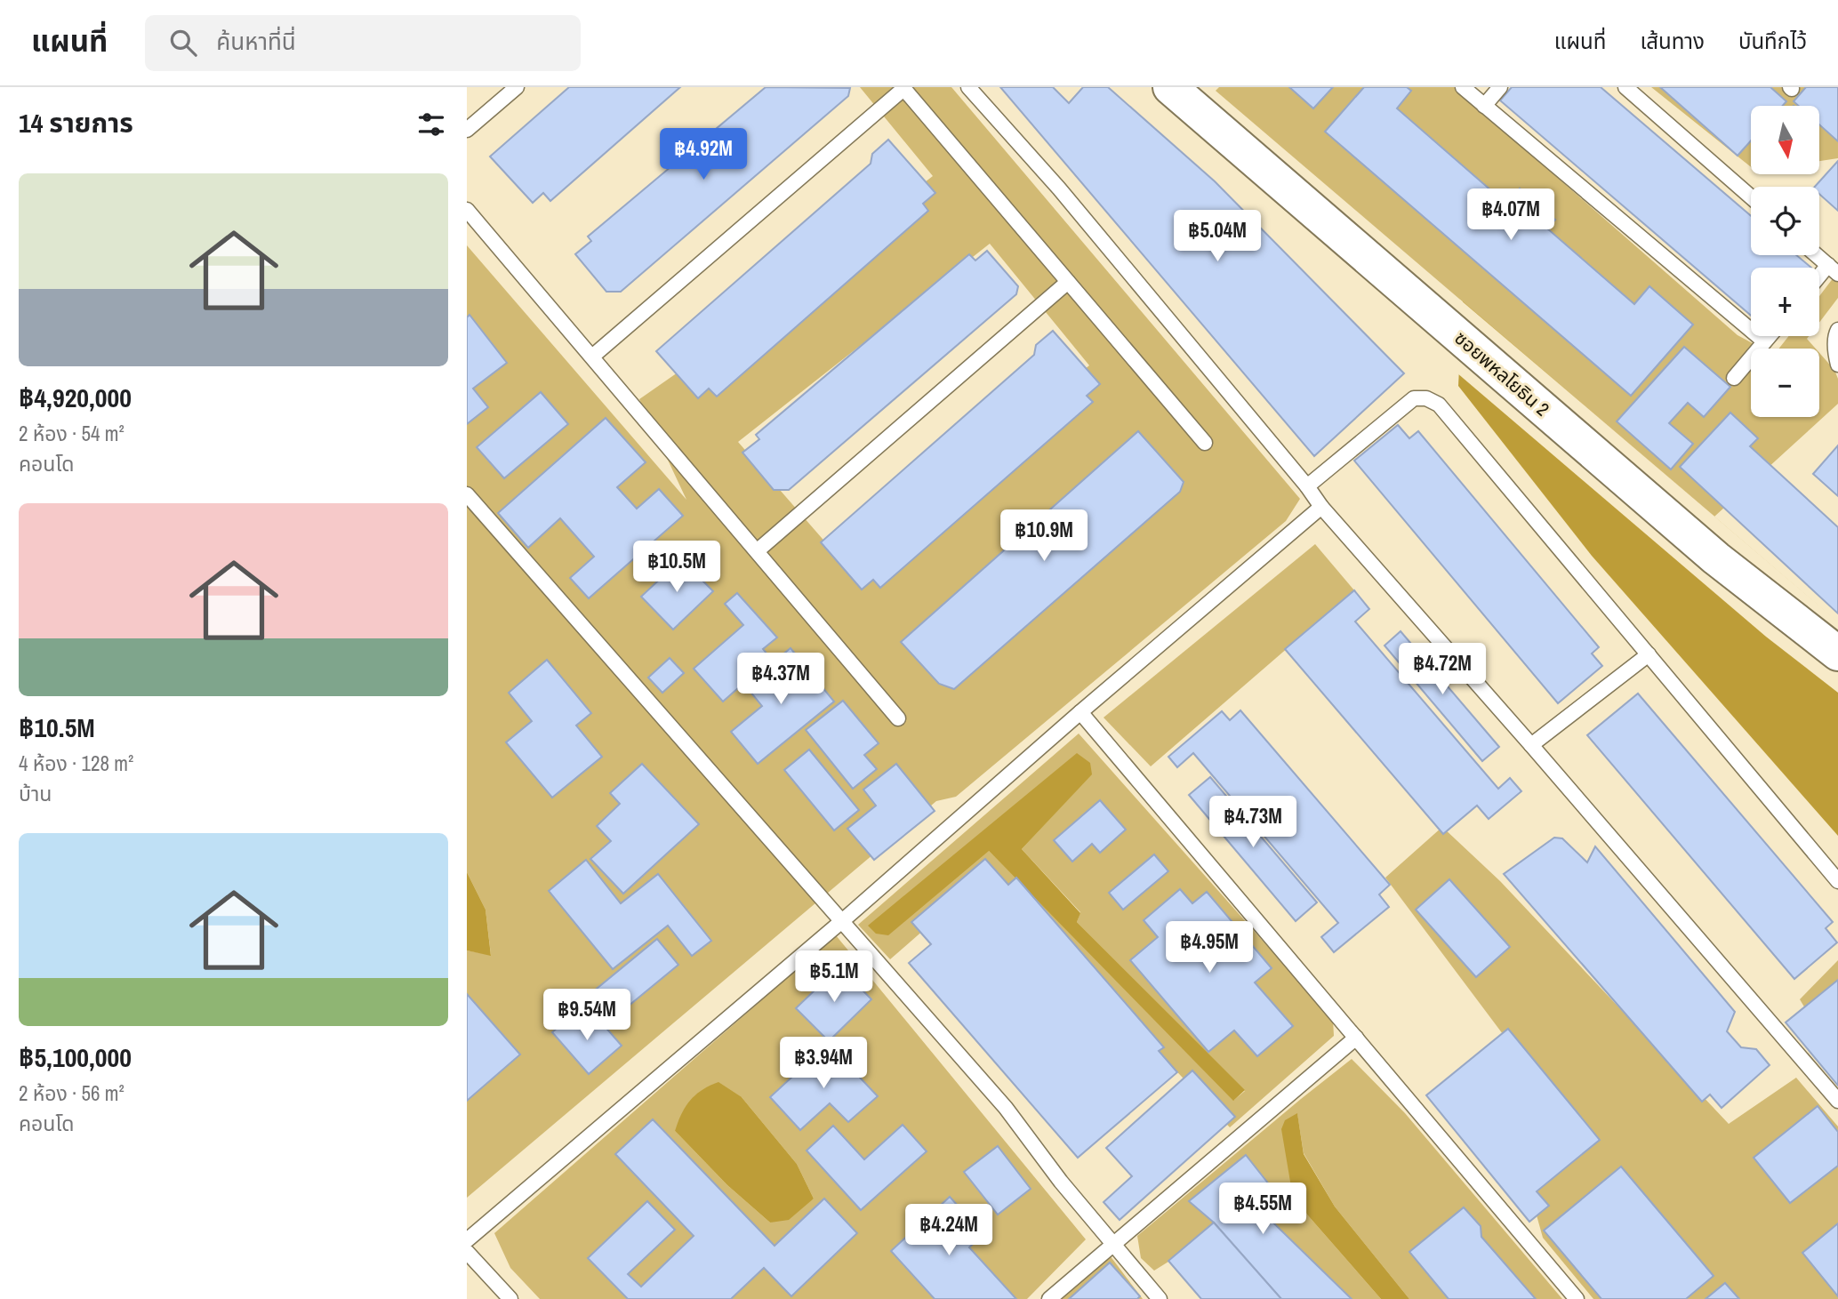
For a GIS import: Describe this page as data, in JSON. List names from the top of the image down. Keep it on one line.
{"streets":{"street":["ซอยพหลโยธิน 2"]},"north":"bottom","page":{"header":"แผนที่","search":"ค้นหาที่นี่","nav":["แผนที่","เส้นทาง","บันทึกไว้"],"heading":"14 รายการ","map_buttons":["+","−"],"price":["฿4.92M","฿4.07M","฿5.04M","฿10.9M","฿10.5M","฿4.72M","฿4.37M","฿4.73M","฿4.95M","฿5.1M","฿9.54M","฿3.94M","฿4.55M","฿4.24M"],"list":[{"name":"฿4,920,000","note":"2 ห้อง · 54 m² · คอนโด"},{"name":"฿10.5M","note":"4 ห้อง · 128 m² · บ้าน"},{"name":"฿5,100,000","note":"2 ห้อง · 56 m² · คอนโด"}]}}
